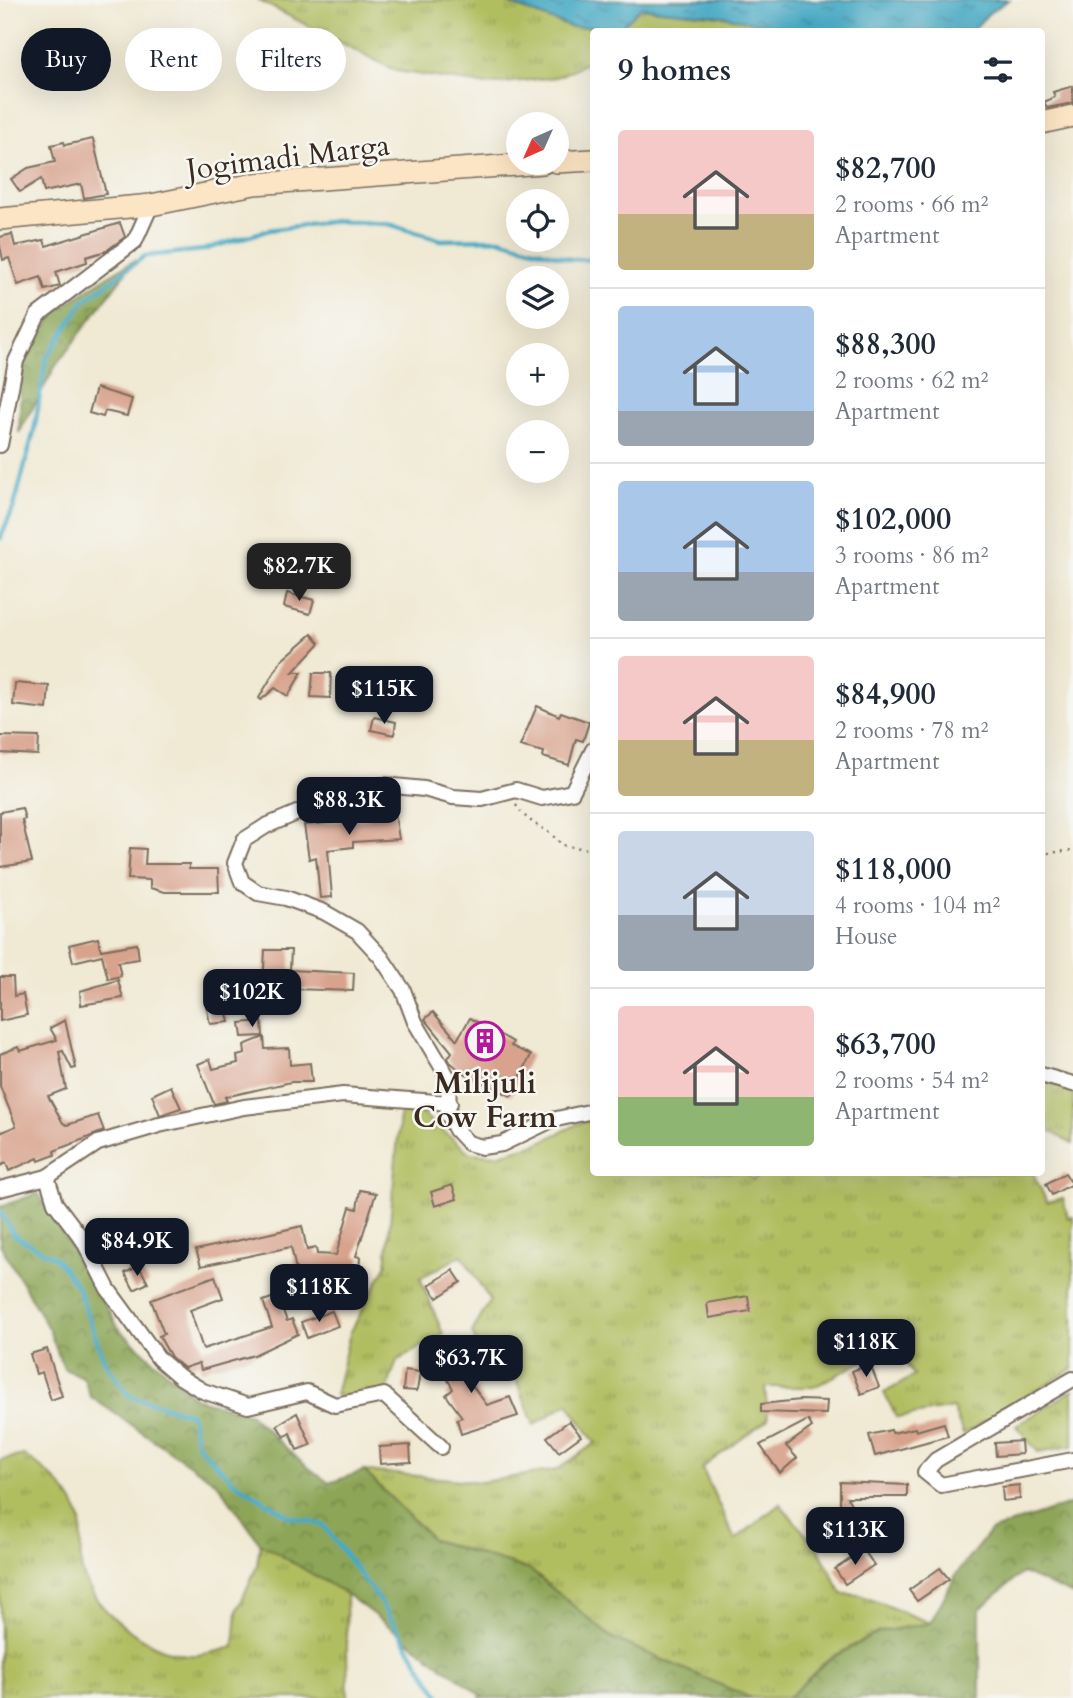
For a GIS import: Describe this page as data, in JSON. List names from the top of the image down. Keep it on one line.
{"streets":{"main road":["Jogimadi Marga"]},"places":{"building":["Milijuli Cow Farm"]},"north":"bottom left","page":{"chip":["Buy","Rent","Filters"],"heading":"9 homes","map_buttons":["+","−"],"list":[{"name":"$82,700","note":"2 rooms · 66 m² · Apartment"},{"name":"$88,300","note":"2 rooms · 62 m² · Apartment"},{"name":"$102,000","note":"3 rooms · 86 m² · Apartment"},{"name":"$84,900","note":"2 rooms · 78 m² · Apartment"},{"name":"$118,000","note":"4 rooms · 104 m² · House"},{"name":"$63,700","note":"2 rooms · 54 m² · Apartment"}],"price":["$82.7K","$115K","$88.3K","$102K","$84.9K","$118K","$118K","$63.7K","$113K"]}}
